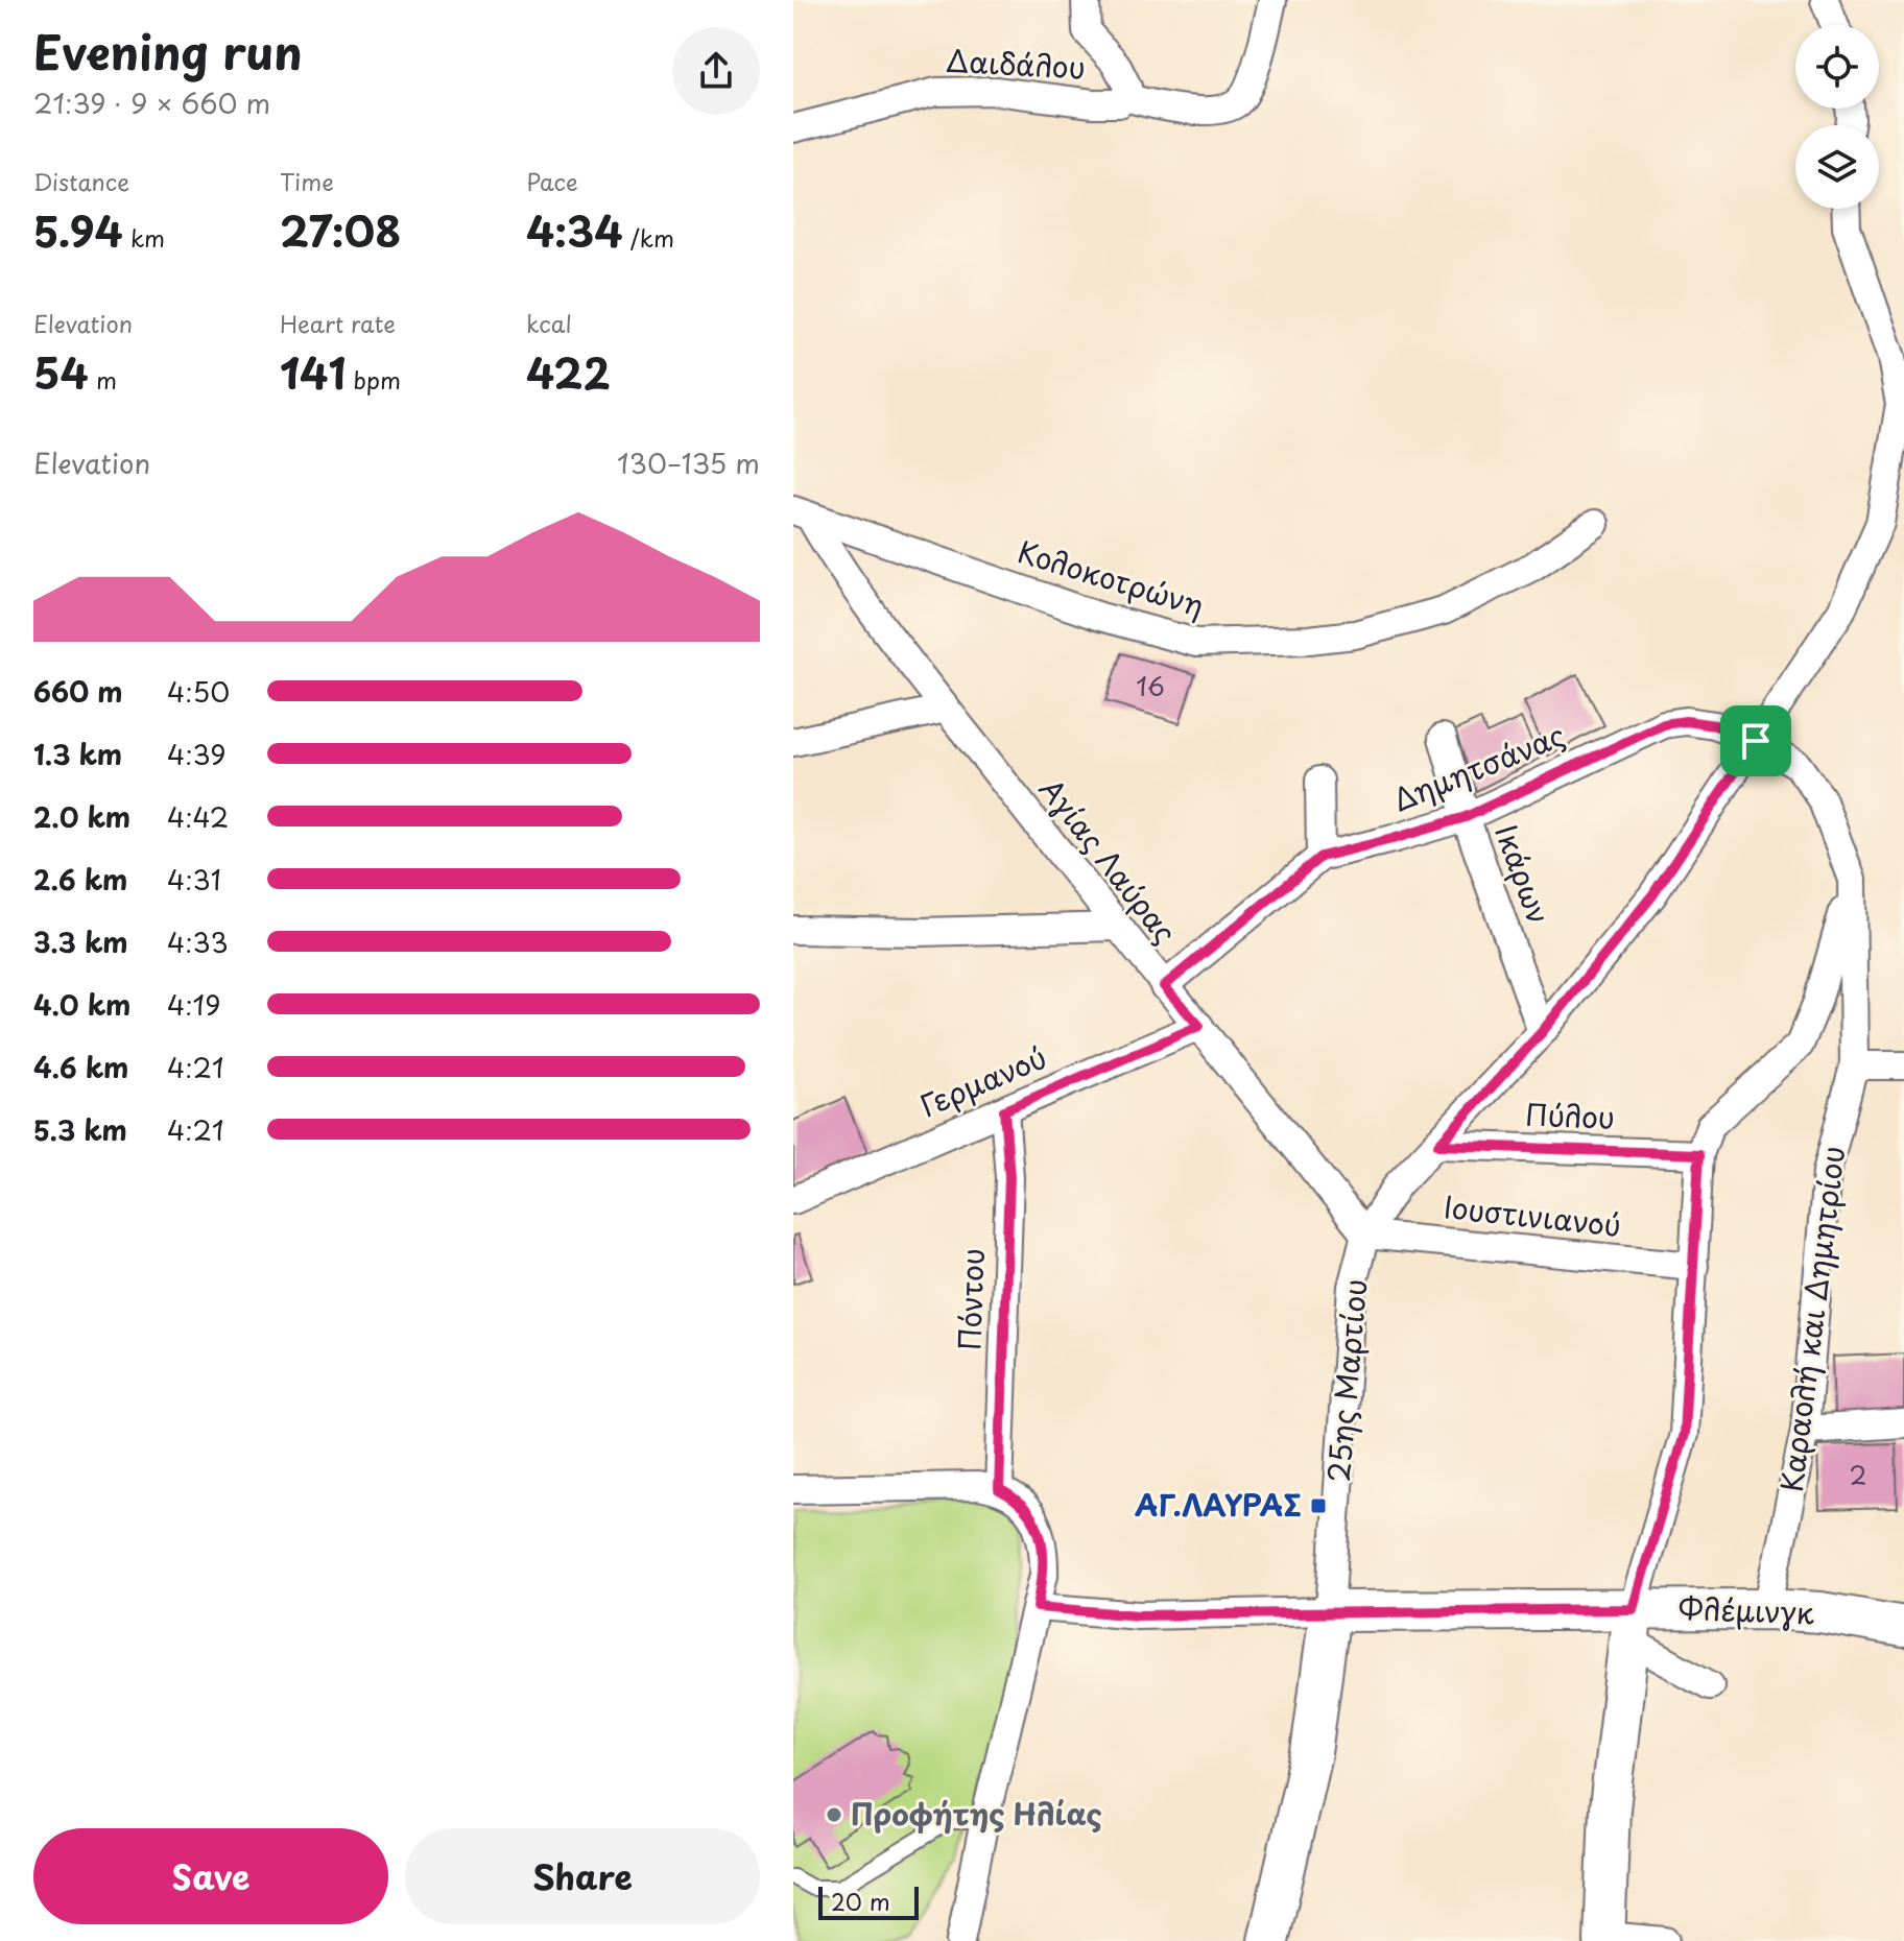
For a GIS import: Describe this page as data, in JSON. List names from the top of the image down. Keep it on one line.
{"streets":{"street":["Δαιδάλου","Κολοκοτρώνη","Δημητσάνας","Αγίας Λαύρας","Ικάρων","Γερμανού","Πύλου","Ιουστινιανού","Πόντου","Καραολή και Δημητρίου","25ης Μαρτίου","Φλέμινγκ"]},"crossings":[["Κολοκοτρώνη","Αγίας Λαύρας"],["Δημητσάνας","Αγίας Λαύρας"],["Δημητσάνας","Ικάρων"],["Δημητσάνας","Καραολή και Δημητρίου"],["Δημητσάνας","25ης Μαρτίου"],["Αγίας Λαύρας","Γερμανού"],["Αγίας Λαύρας","Ιουστινιανού"],["Αγίας Λαύρας","25ης Μαρτίου"],["Ικάρων","25ης Μαρτίου"],["Γερμανού","Πόντου"],["Πύλου","25ης Μαρτίου"],["Ιουστινιανού","25ης Μαρτίου"],["Καραολή και Δημητρίου","25ης Μαρτίου"],["Καραολή και Δημητρίου","Φλέμινγκ"],["25ης Μαρτίου","Φλέμινγκ"]],"places":{"transit":["ΑΓ.ΛΑΥΡΑΣ"],"other":["Προφήτης Ηλίας"]},"house_numbers":["16","2"],"scale_bar":"20 m","page":{"heading":["Evening run","21:39 · 9 × 660 m"],"stats":[["Distance","5.94 km"],["Time","27:08"],["Pace","4:34 /km"],["Elevation","54 m"],["Heart rate","141 bpm"],["kcal","422"]],"chart":["Elevation","130–135 m"],"list":[{"name":"660 m","note":"4:50"},{"name":"1.3 km","note":"4:39"},{"name":"2.0 km","note":"4:42"},{"name":"2.6 km","note":"4:31"},{"name":"3.3 km","note":"4:33"},{"name":"4.0 km","note":"4:19"},{"name":"4.6 km","note":"4:21"},{"name":"5.3 km","note":"4:21"}],"buttons":["Save","Share"],"scale":"20 m"}}
